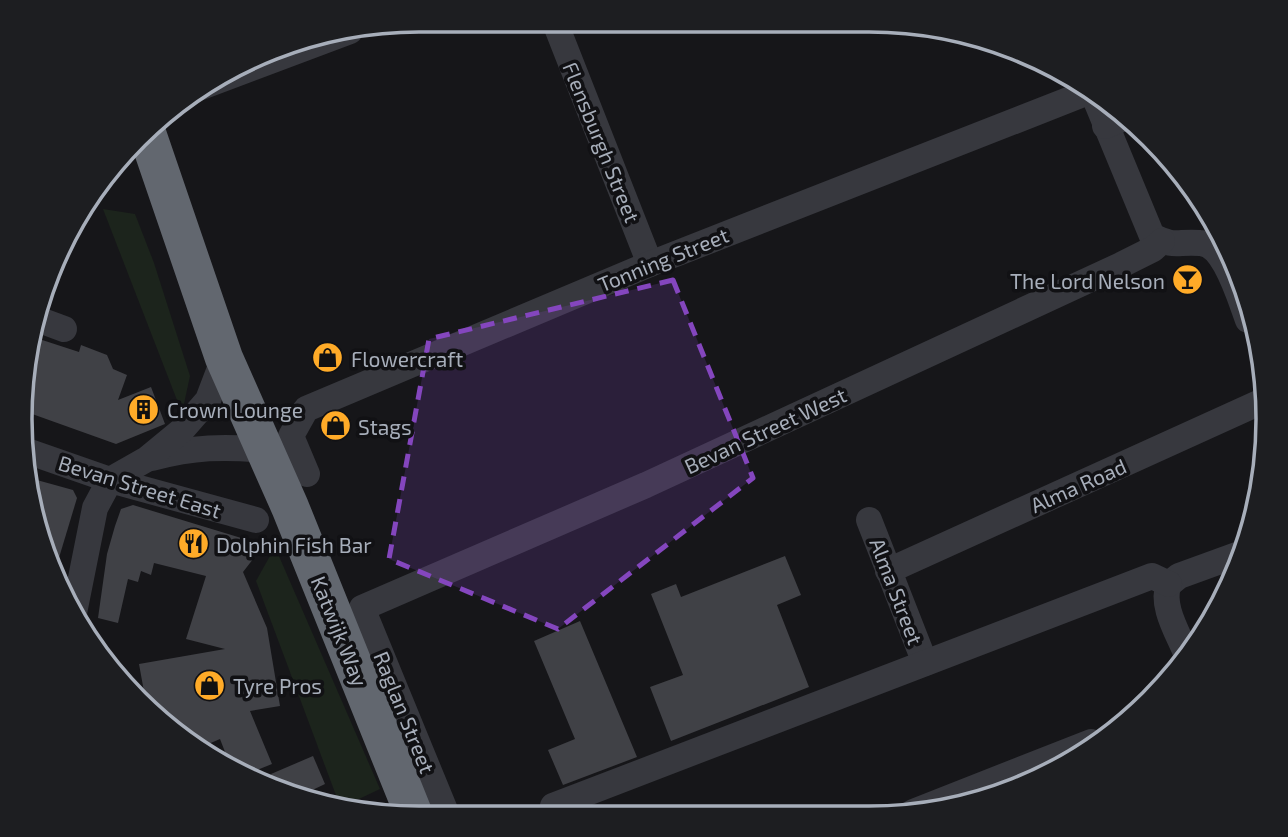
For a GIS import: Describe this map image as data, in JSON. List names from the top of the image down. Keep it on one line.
{"streets":{"highway":["Katwijk Way"],"street":["Flensburgh Street","Tonning Street","Bevan Street West","Alma Road","Bevan Street East","Alma Street","Raglan Street"]},"crossings":[["Flensburgh Street","Tonning Street"],["Bevan Street West","Raglan Street"],["Alma Road","Alma Street"]],"places":{"bar":["The Lord Nelson"],"shop":["Flowercraft","Stags","Tyre Pros"],"building":["Crown Lounge"],"restaurant":["Dolphin Fish Bar"]}}
